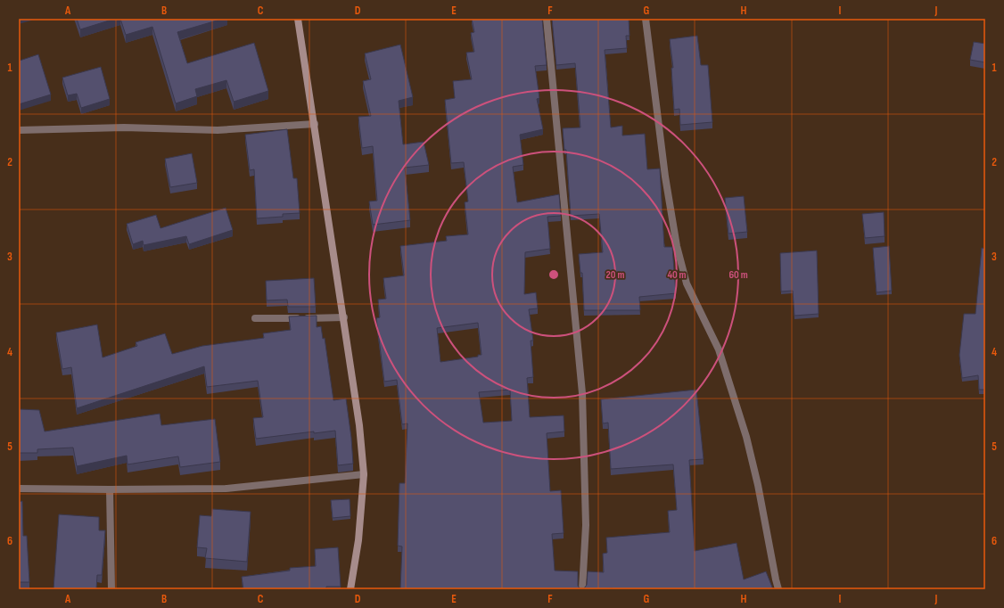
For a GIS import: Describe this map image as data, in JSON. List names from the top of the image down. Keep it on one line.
{"grid":{"columns":["A","B","C","D","E","F","G","H","I","J"],"rows":["1","2","3","4","5","6"]},"rings":["20 m","40 m","60 m"]}
